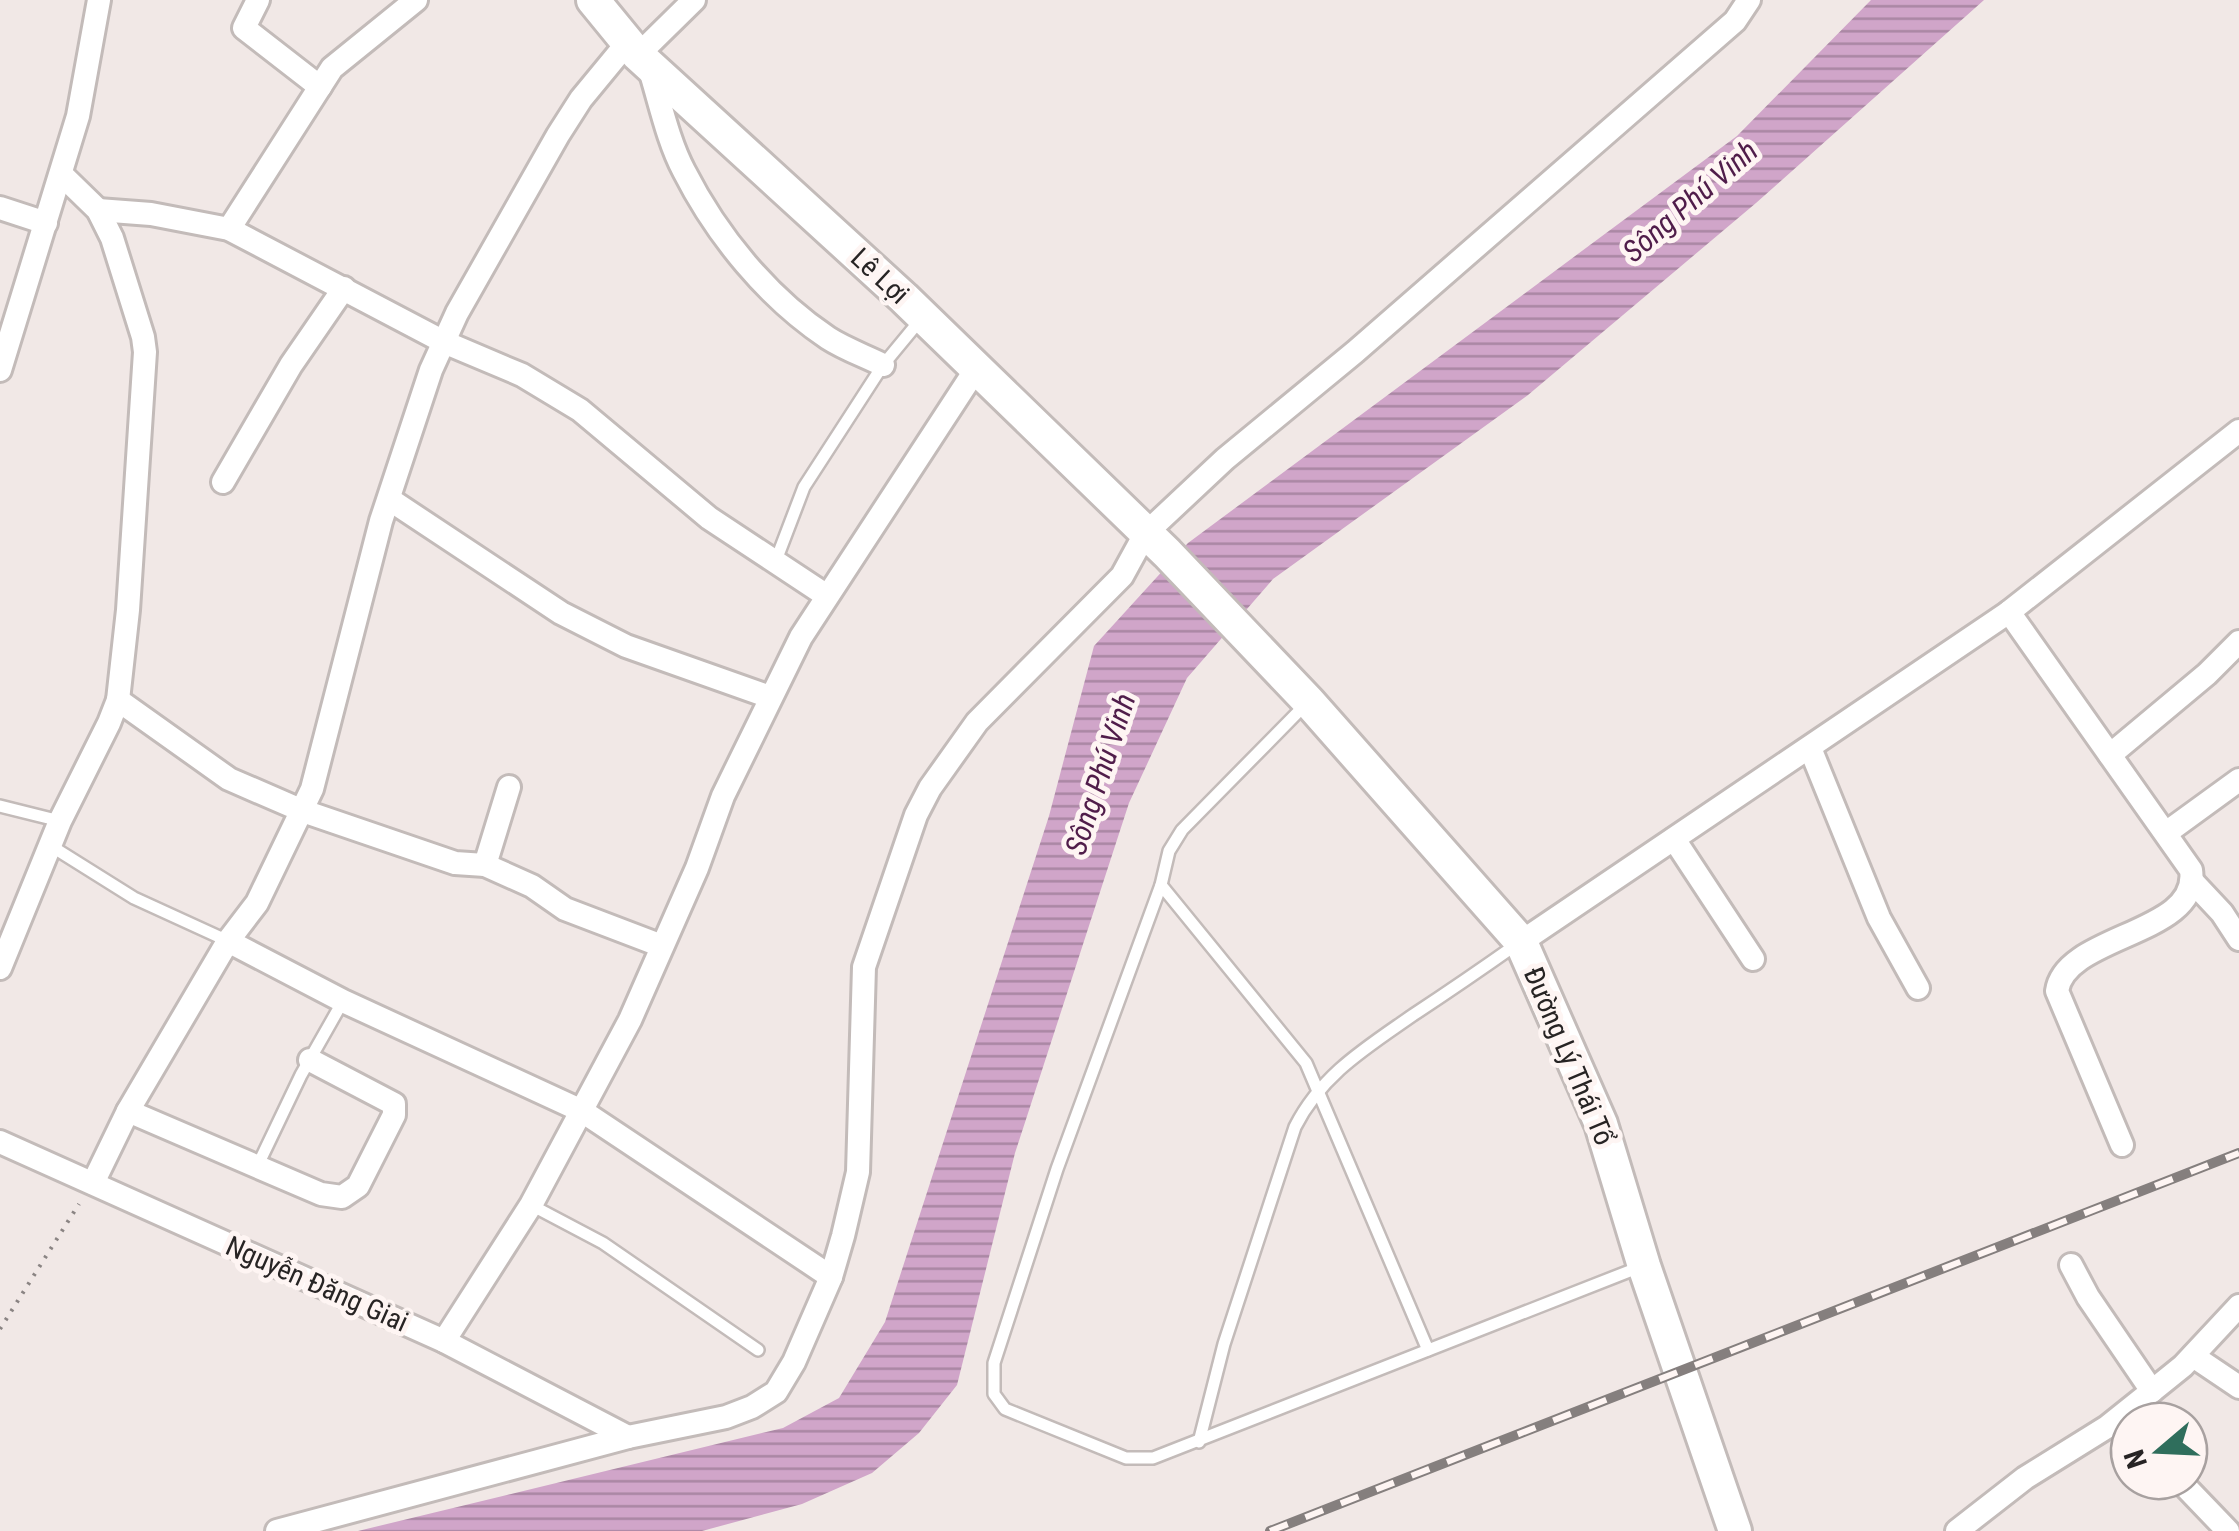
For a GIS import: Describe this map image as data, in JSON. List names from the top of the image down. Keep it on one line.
{"streets":{"main road":["Lê Lợi","Đường Lý Thái Tổ"],"street":["Nguyễn Đăng Giai"]},"crossings":[["Lê Lợi","Đường Lý Thái Tổ"]],"water":["Sông Phú Vinh"],"north":"left"}
